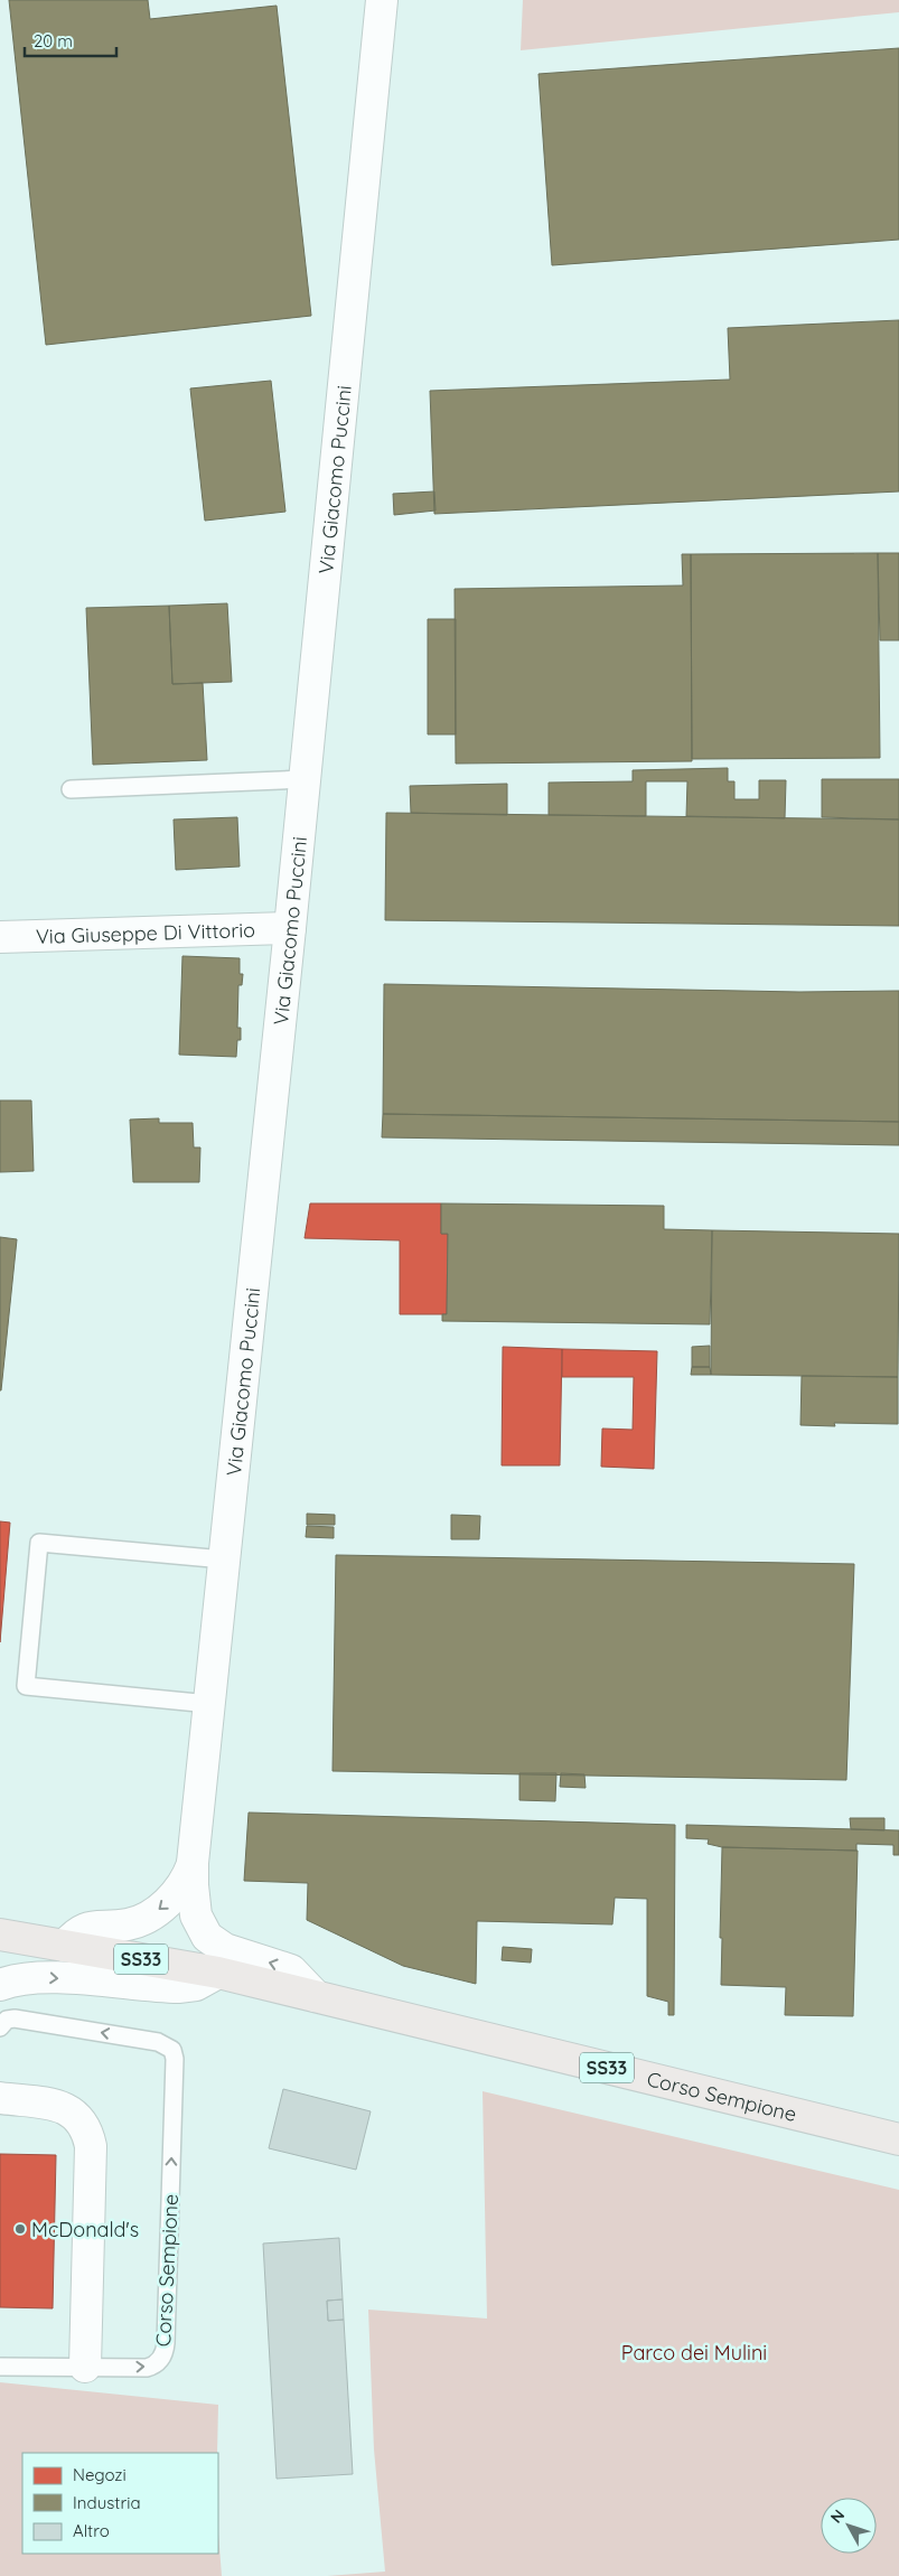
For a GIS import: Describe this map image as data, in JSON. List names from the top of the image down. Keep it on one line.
{"streets":{"main road":["SS33","Corso Sempione"],"street":["Via Giacomo Puccini","Via Giuseppe Di Vittorio"]},"crossings":[["Via Giacomo Puccini","Via Giuseppe Di Vittorio"]],"parks":["Parco dei Mulini"],"places":["McDonald's"],"legend":["Negozi","Industria","Altro"],"scale_bar":"20 m","north":"top left"}
